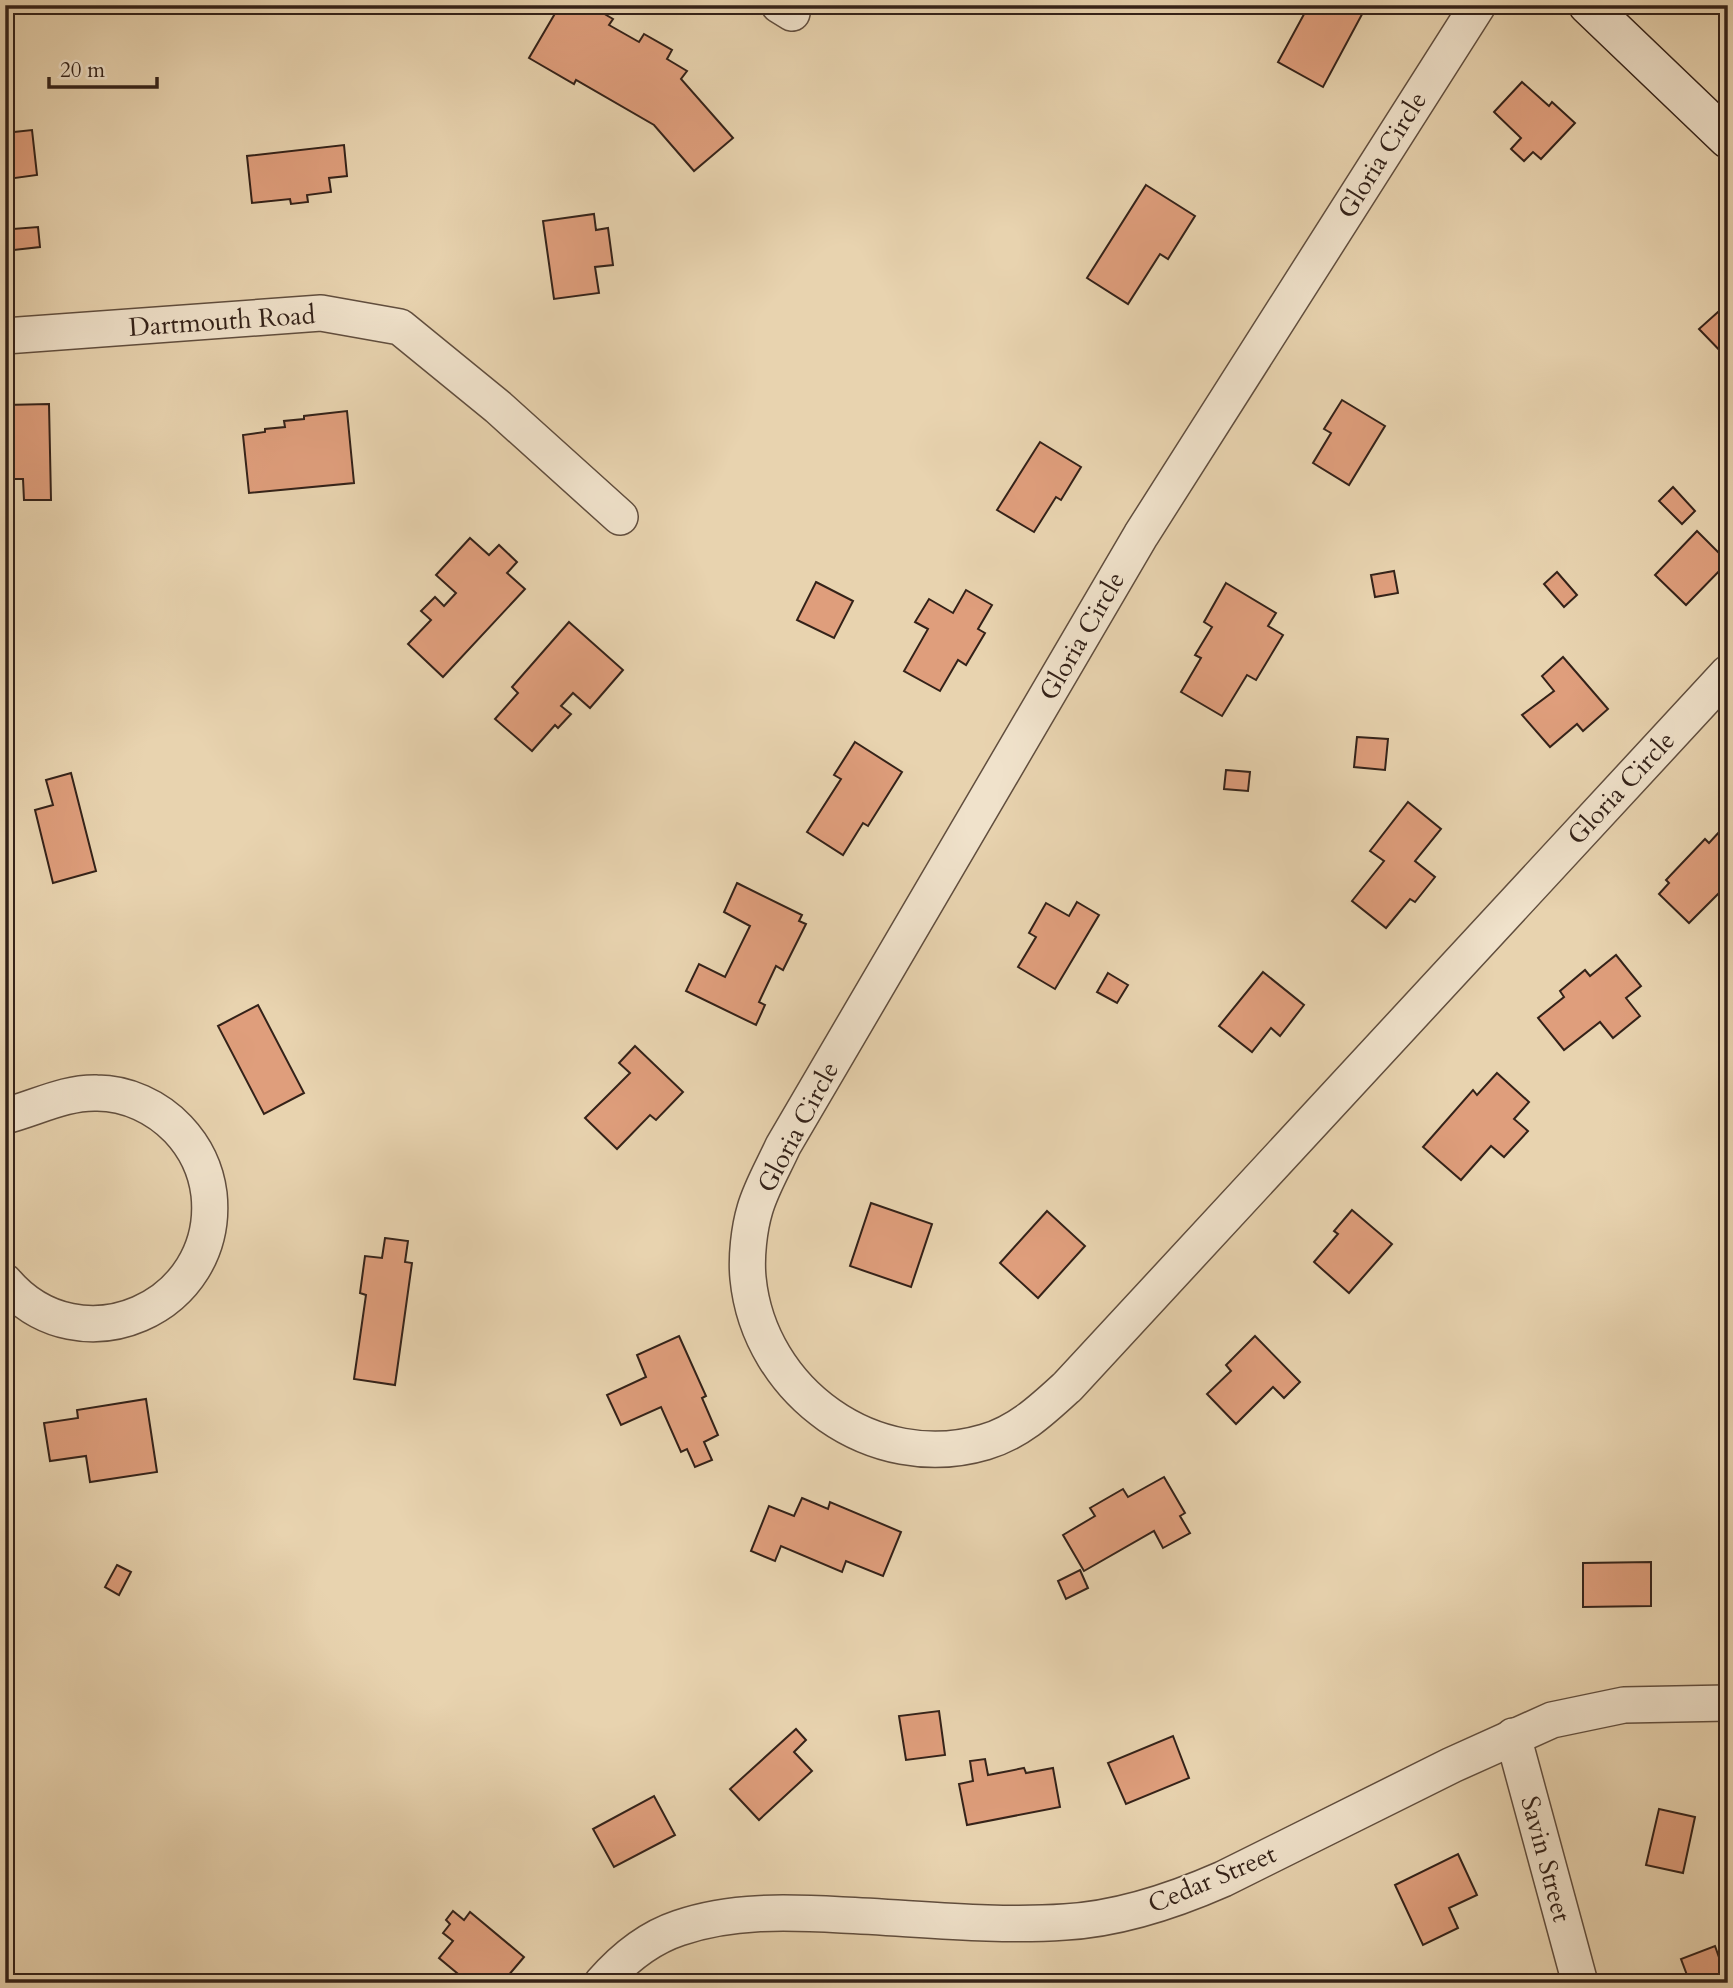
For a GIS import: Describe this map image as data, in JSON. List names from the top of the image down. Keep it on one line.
{"streets":{"street":["Gloria Circle","Dartmouth Road","Savin Street","Cedar Street"]},"crossings":[["Savin Street","Cedar Street"]],"scale_bar":"20 m"}
